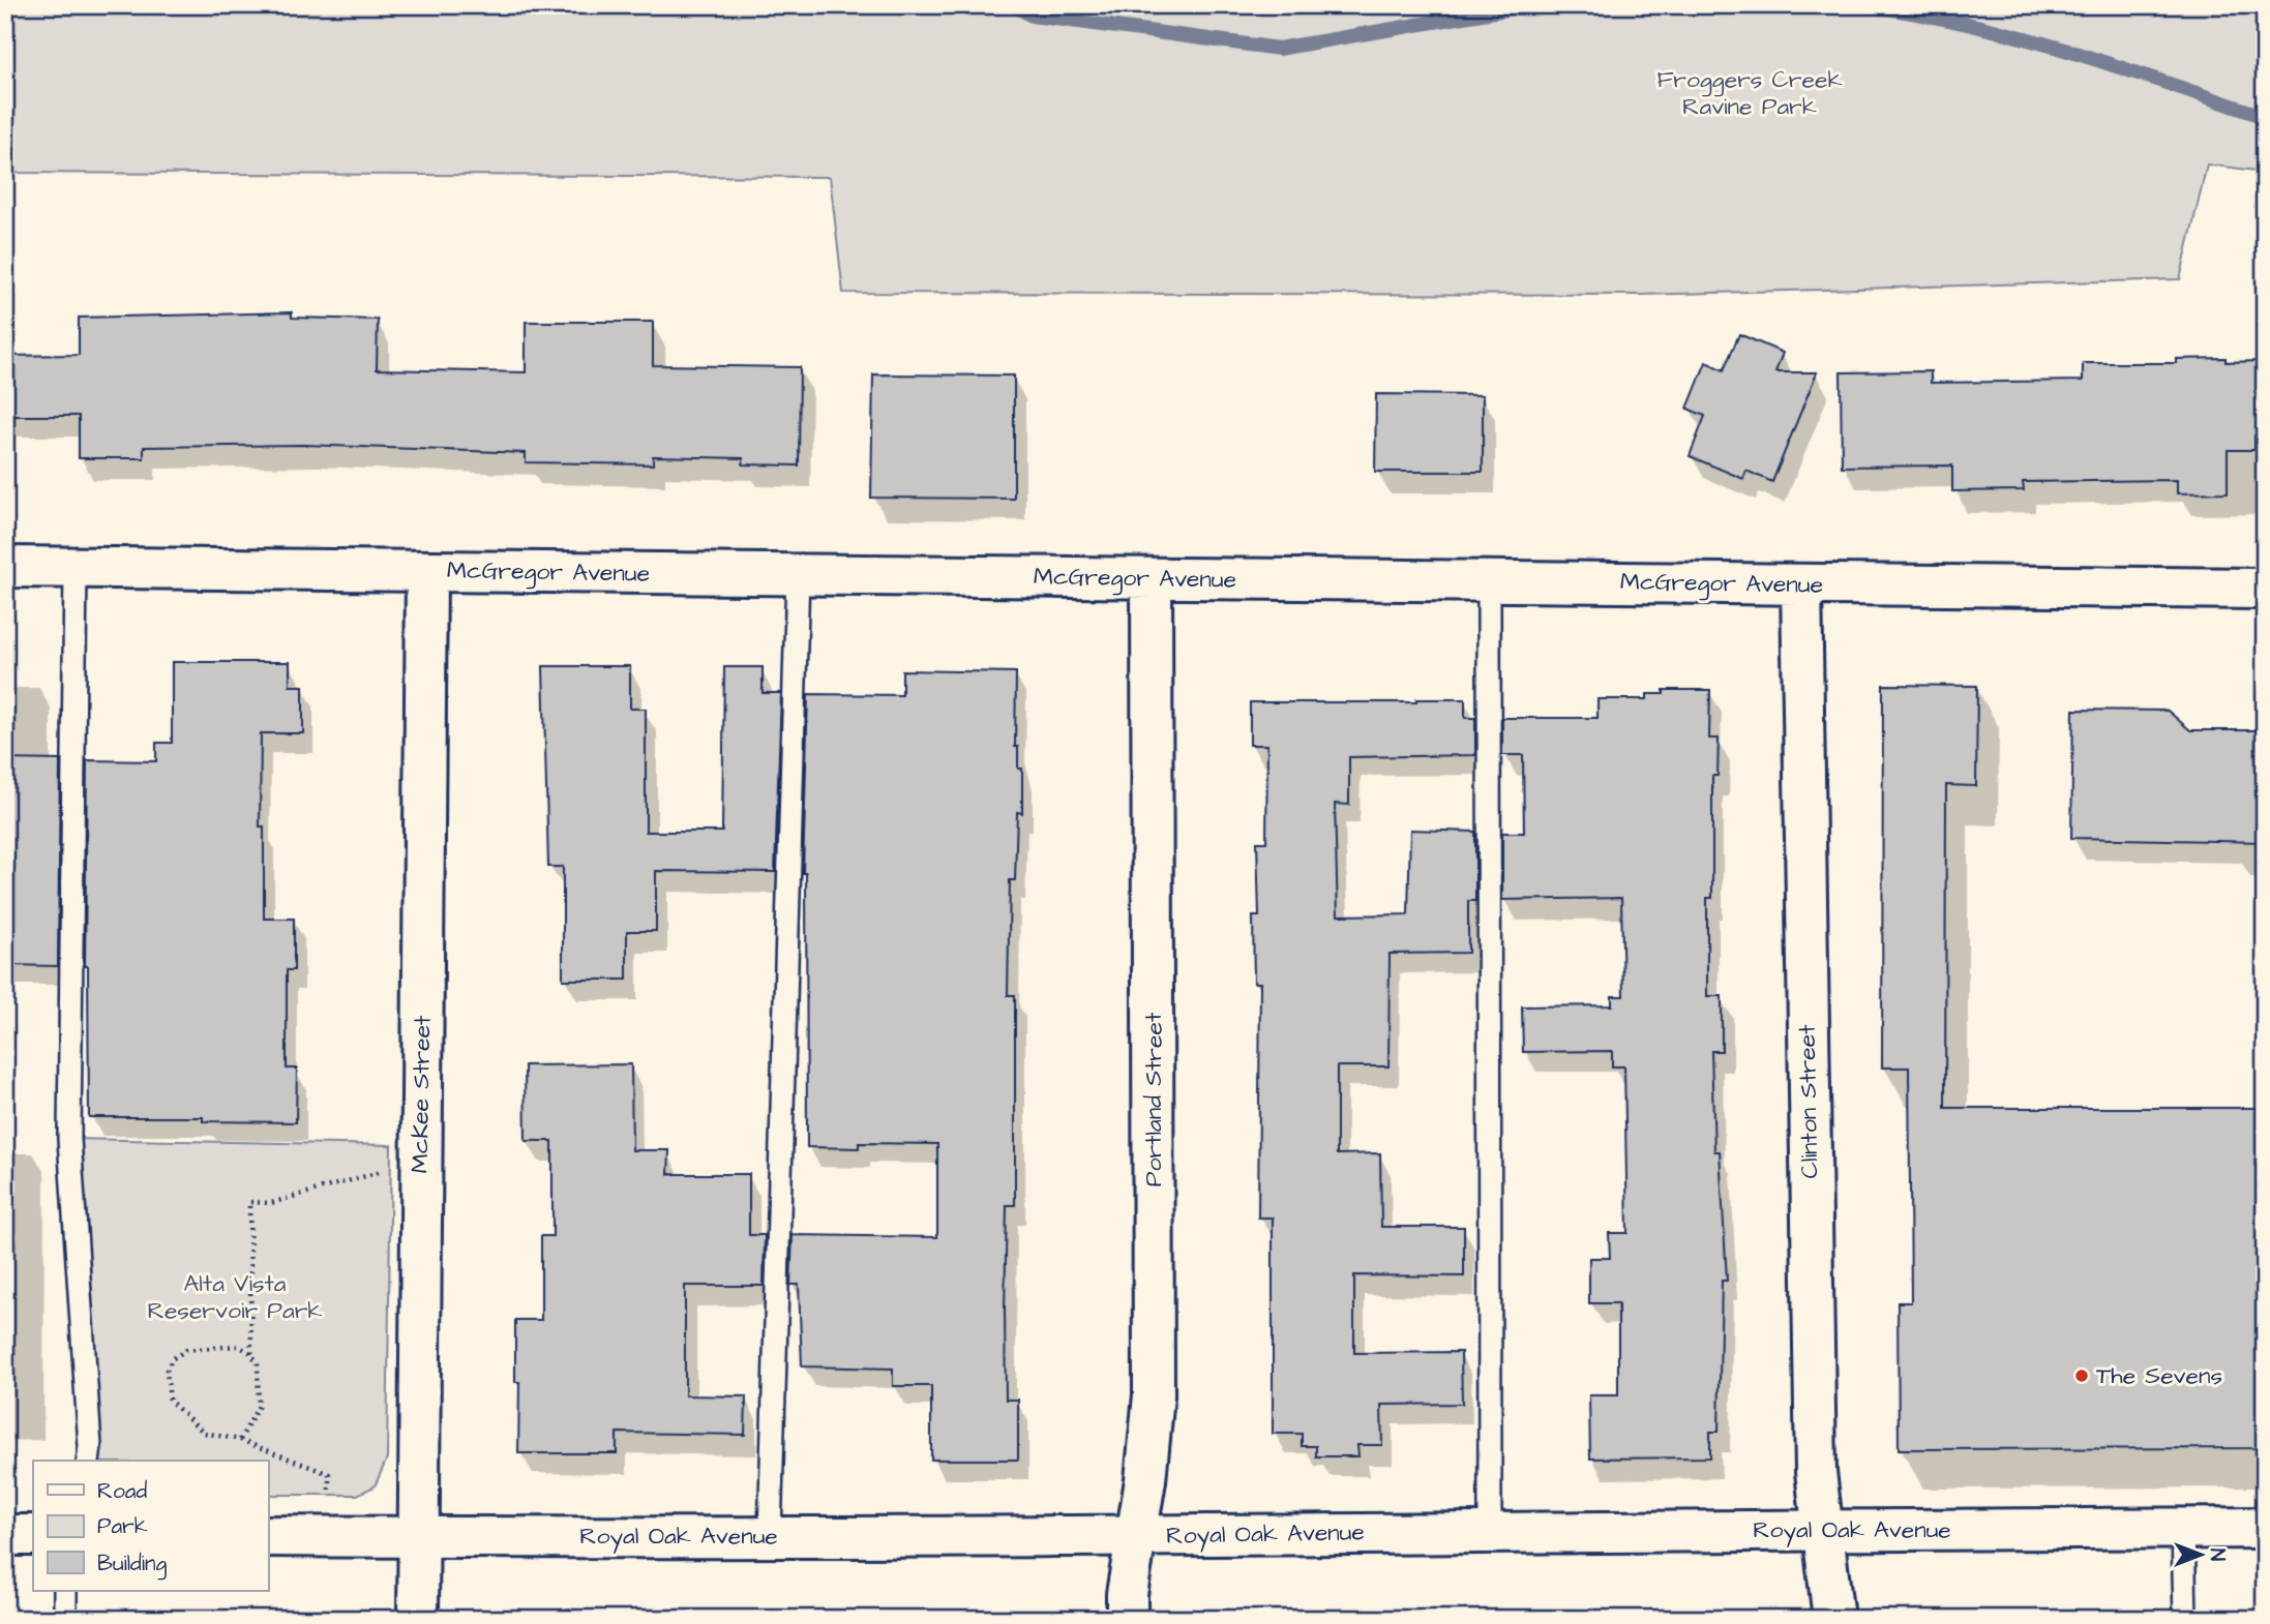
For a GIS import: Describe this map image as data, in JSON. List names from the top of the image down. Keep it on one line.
{"streets":{"street":["McGregor Avenue","McKee Street","Portland Street","Clinton Street","Royal Oak Avenue"]},"crossings":[["McGregor Avenue","McKee Street"],["McGregor Avenue","Portland Street"],["McGregor Avenue","Clinton Street"],["McKee Street","Royal Oak Avenue"],["Portland Street","Royal Oak Avenue"],["Clinton Street","Royal Oak Avenue"]],"parks":["Froggers Creek Ravine Park","Alta Vista Reservoir Park"],"places":["The Sevens"],"legend":["Road","Park","Building"],"north":"right"}
